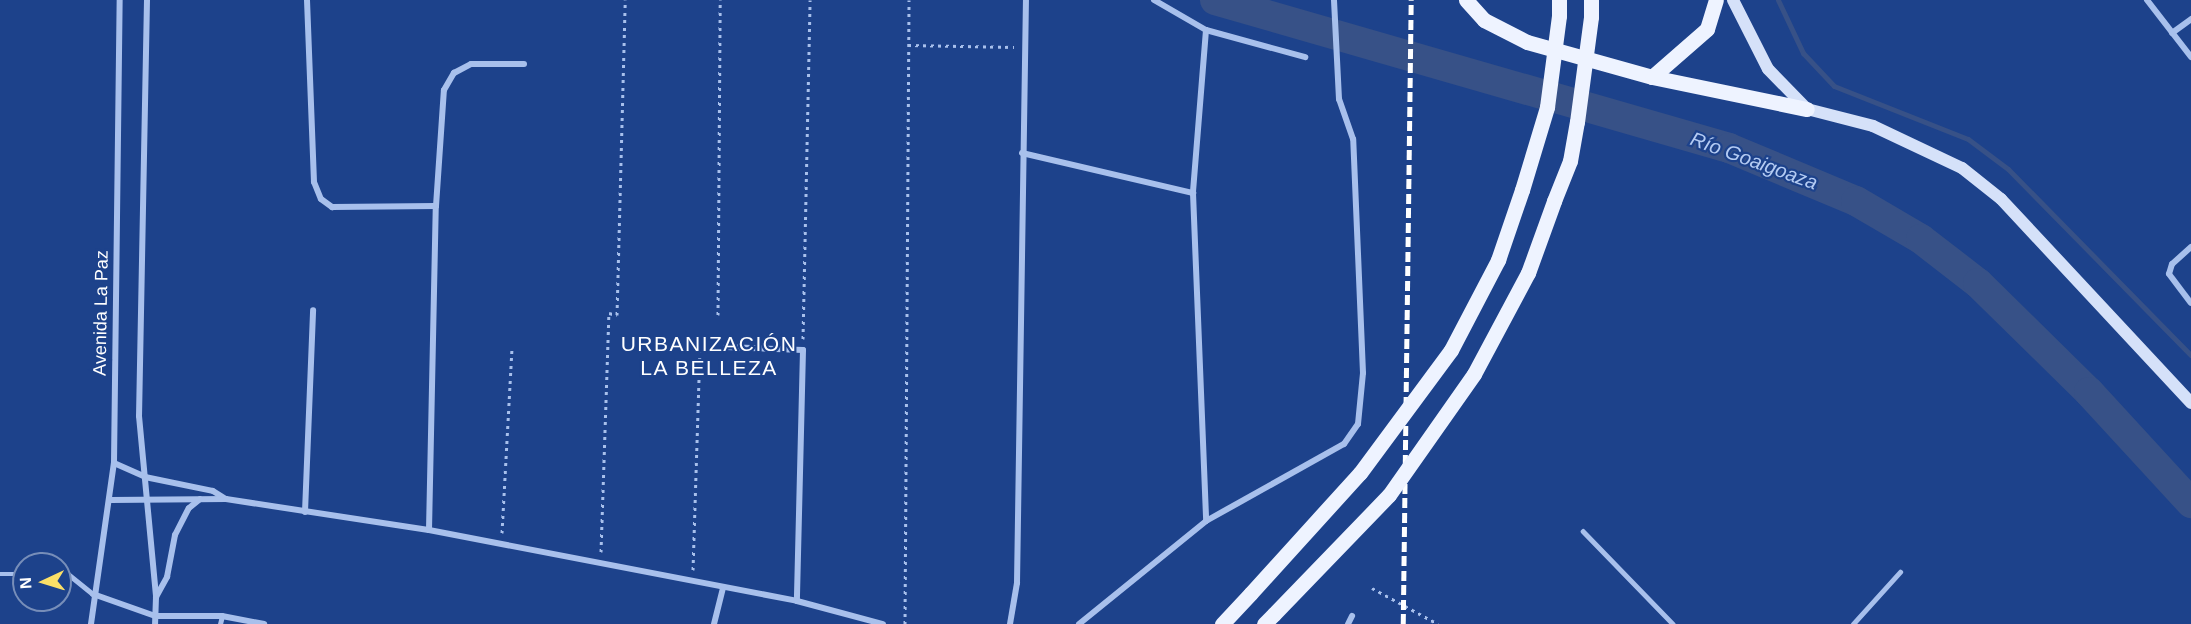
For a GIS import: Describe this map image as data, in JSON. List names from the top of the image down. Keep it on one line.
{"streets":{"street":["Avenida La Paz"]},"districts":["URBANIZACIÓN LA BELLEZA"],"water":["Río Goaigoaza"],"north":"left"}
